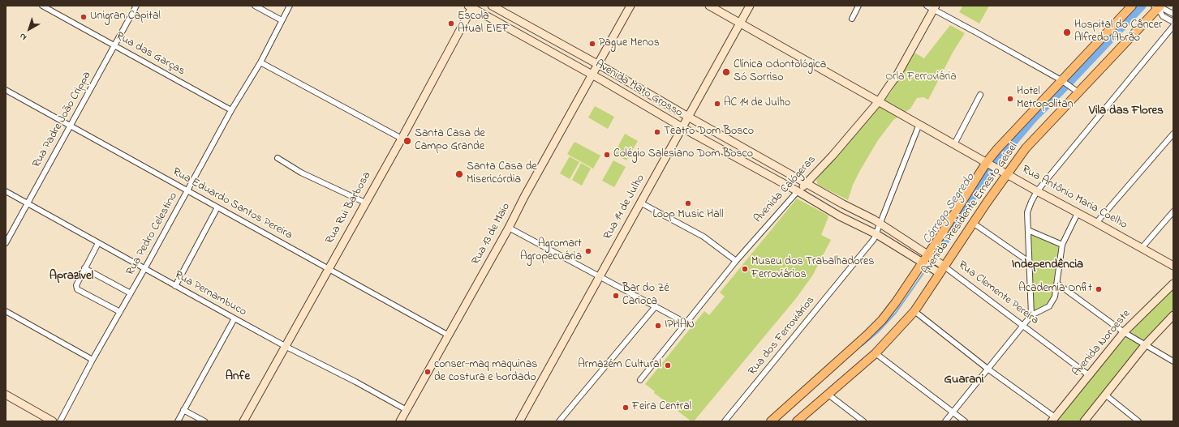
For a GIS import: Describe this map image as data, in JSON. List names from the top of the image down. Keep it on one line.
{"streets":{"main road":["Avenida Presidente Ernesto Geisel"],"street":["Rua das Garças","Avenida Mato Grosso","Rua Padre João Crippa","Avenida Calógeras","Rua Antônio Maria Coelho","Rua Eduardo Santos Pereira","Rua 14 de Julho","Rua Rui Barbosa","Rua Pedro Celestino","Rua 13 de Maio","Rua Clemente Pereira","Rua Pernambuco","Rua dos Ferroviários","Avenida Noroeste"]},"crossings":[["Rua das Garças","Rua Padre João Crippa"],["Rua das Garças","Rua Pedro Celestino"],["Avenida Mato Grosso","Avenida Calógeras"],["Avenida Mato Grosso","Rua 14 de Julho"],["Avenida Mato Grosso","Rua Rui Barbosa"],["Avenida Mato Grosso","Rua 13 de Maio"],["Avenida Mato Grosso","Rua Clemente Pereira"],["Rua Padre João Crippa","Rua Eduardo Santos Pereira"],["Rua Padre João Crippa","Rua Pernambuco"],["Avenida Calógeras","Rua Antônio Maria Coelho"],["Avenida Calógeras","Rua Clemente Pereira"],["Rua Antônio Maria Coelho","Rua 14 de Julho"],["Rua Antônio Maria Coelho","Avenida Presidente Ernesto Geisel"],["Rua Antônio Maria Coelho","Rua dos Ferroviários"],["Rua Eduardo Santos Pereira","Rua Rui Barbosa"],["Rua Eduardo Santos Pereira","Rua Pedro Celestino"],["Rua Eduardo Santos Pereira","Rua 13 de Maio"],["Rua Rui Barbosa","Rua Pernambuco"],["Avenida Presidente Ernesto Geisel","Rua Clemente Pereira"],["Rua Pedro Celestino","Rua Pernambuco"],["Rua 13 de Maio","Rua Pernambuco"],["Rua Clemente Pereira","Rua dos Ferroviários"],["Rua Clemente Pereira","Avenida Noroeste"]],"districts":["Vila das Flores","Independência","Aprazível","Anfe","Guarani"],"water":["Córrego Segredo"],"parks":["Orla Ferroviária"],"places":["Unigran Capital","Escola Atual EIEF","Hospital do Câncer Alfredo Abrão","Pague Menos","Clínica Odontológica Só Sorriso","Hotel Metropolitan","AC 14 de Julho","Teatro Dom Bosco","Santa Casa de Campo Grande","Colégio Salesiano Dom Bosco","Santa Casa de Misericórdia","Loop Music Hall","Agromart Agropecuária","Museu dos Trabalhadores Ferroviários","Academia Onfit","Bar do Zé Carioca","IPHAN","Armazém Cultural","conser-maq maquinas de costura e bordado","Feira Central"],"north":"bottom left"}
